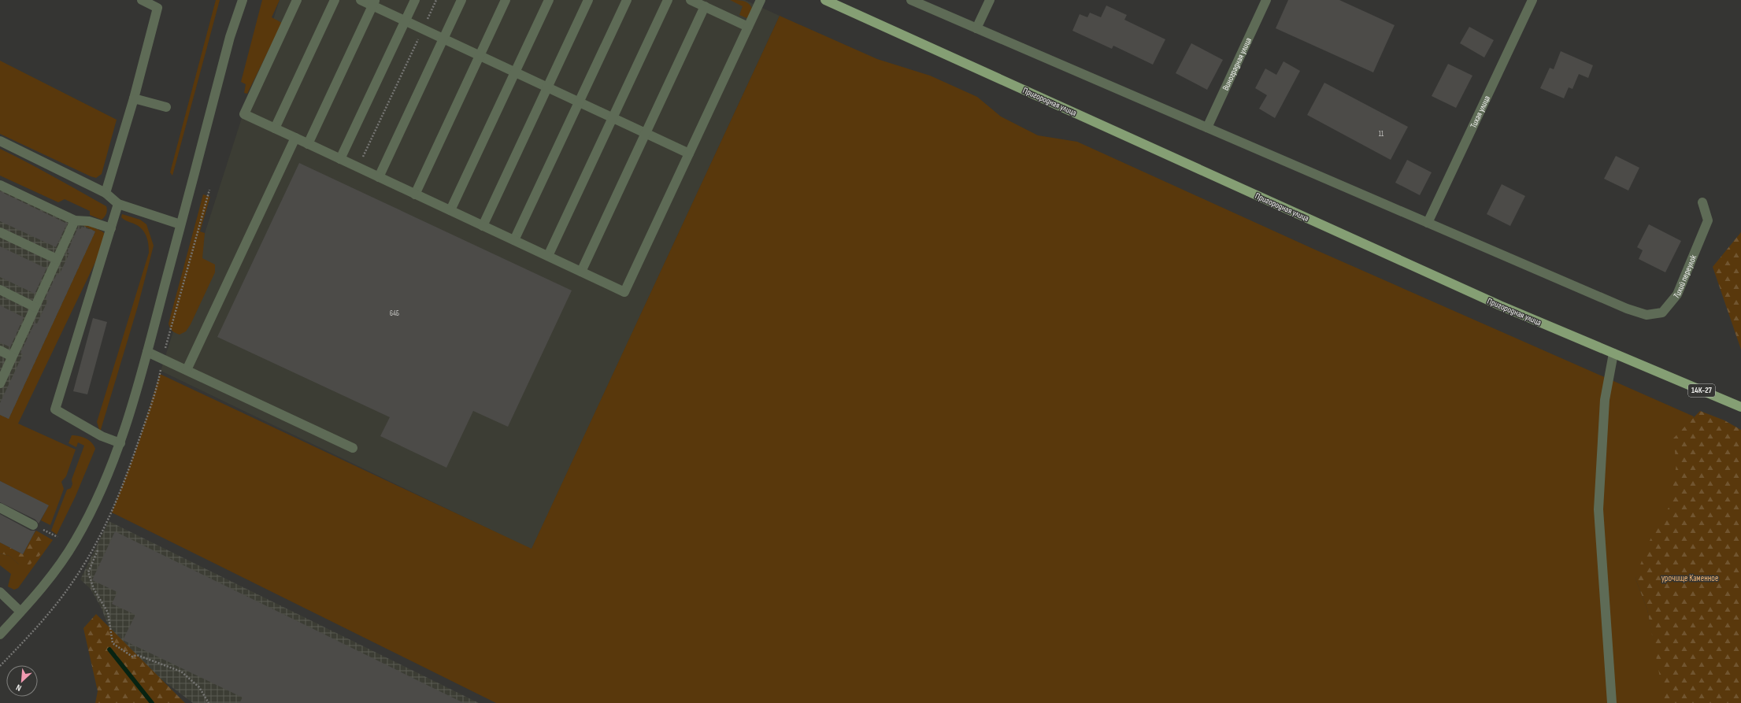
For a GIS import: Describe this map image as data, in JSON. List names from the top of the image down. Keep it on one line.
{"streets":{"main road":["Пригородная улица","14К-27"],"street":["Виноградная улица","Тихая улица","Тихий переулок"]},"crossings":[["Тихая улица","Тихий переулок"]],"parks":["урочище Каменное"],"house_numbers":["11","64Б"],"north":"bottom left"}
